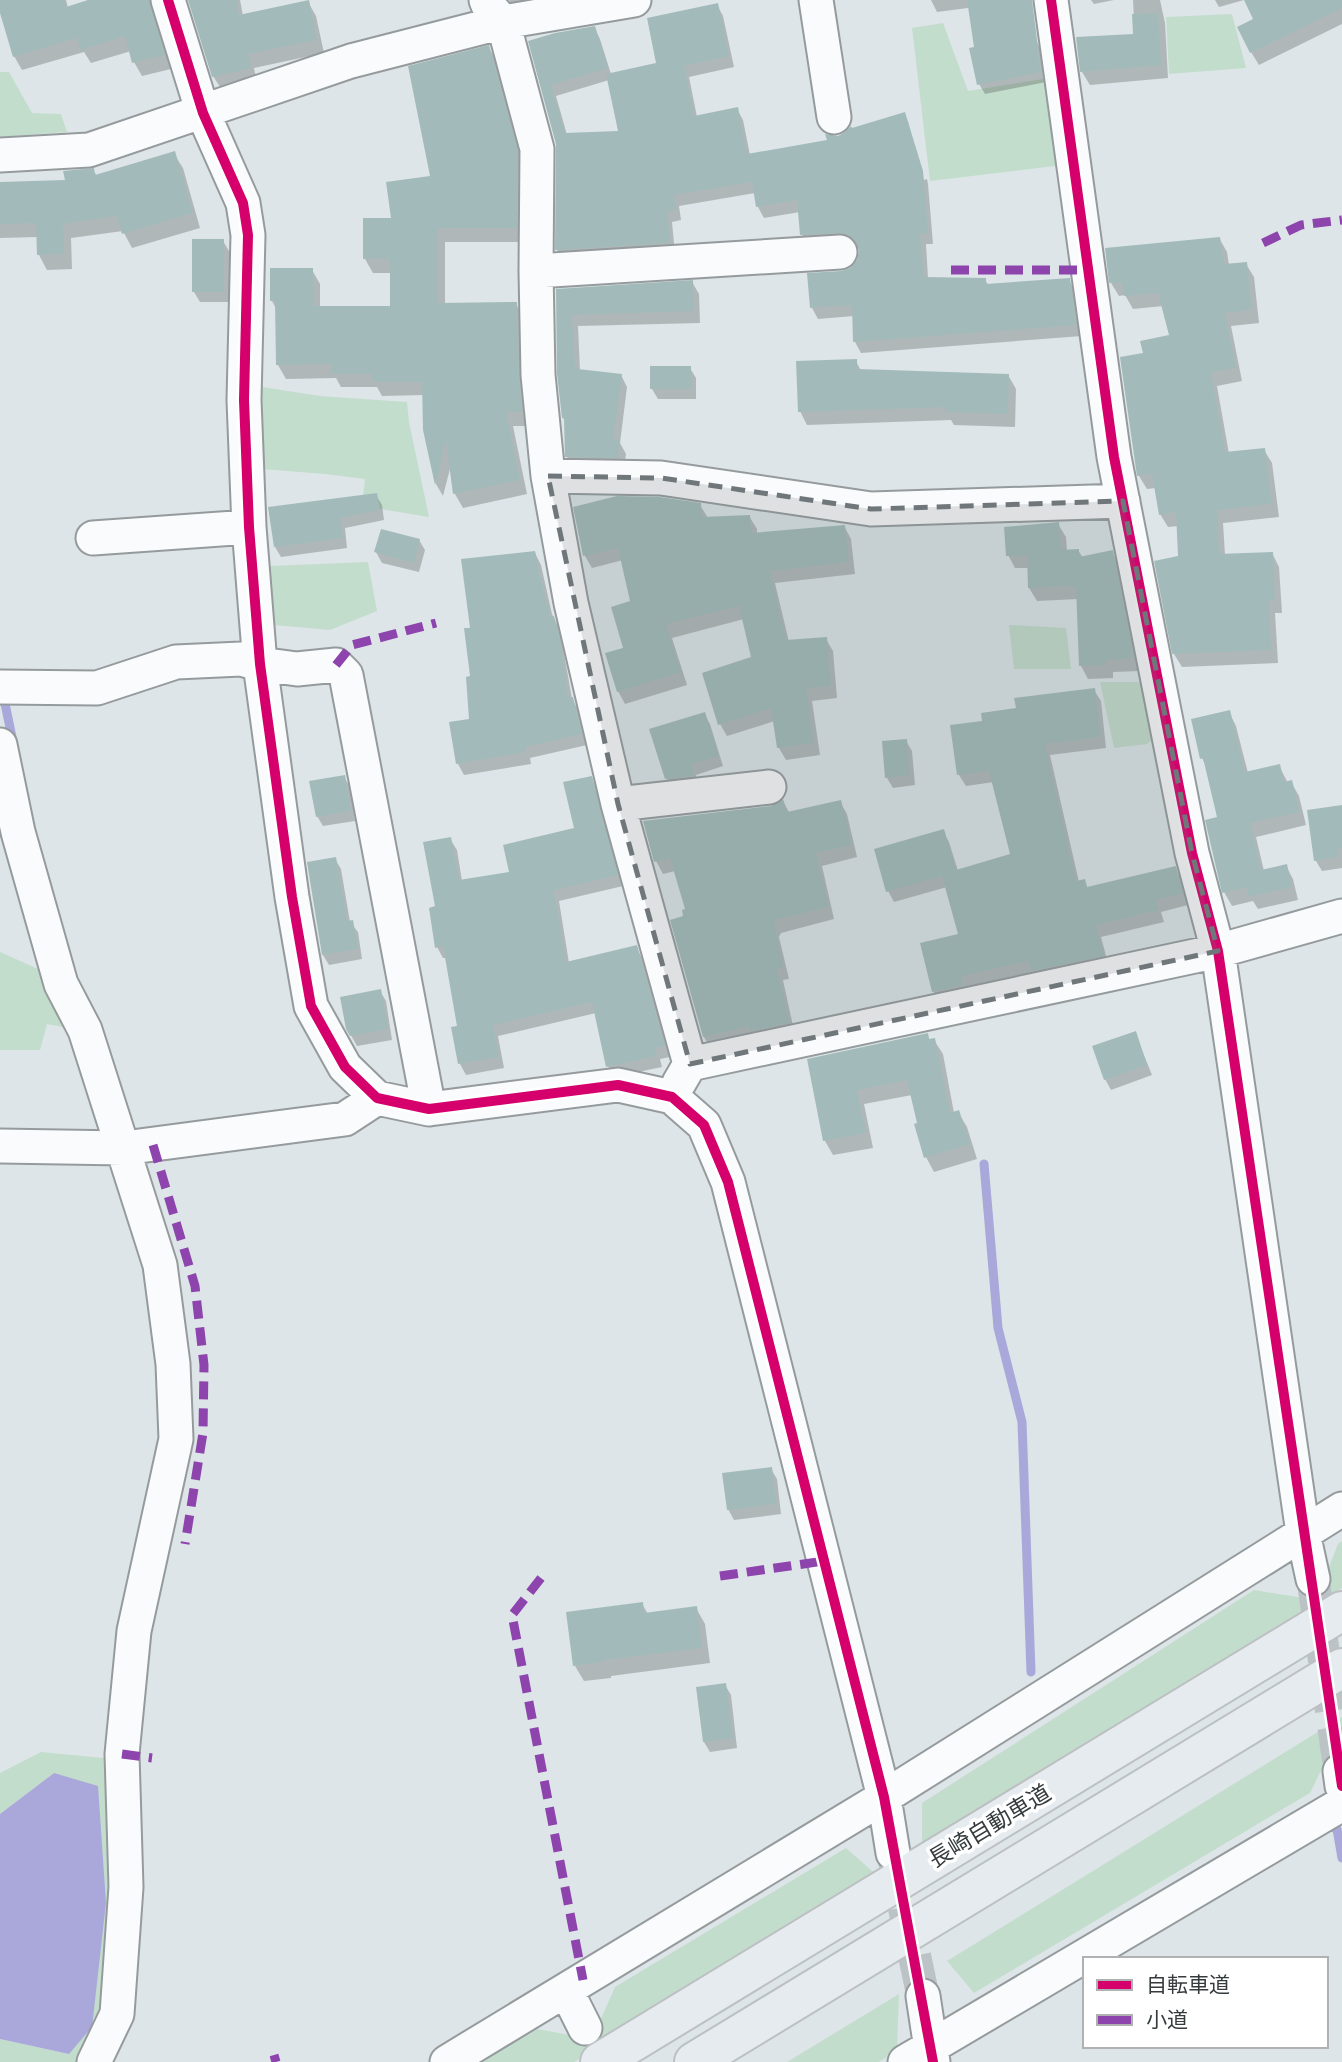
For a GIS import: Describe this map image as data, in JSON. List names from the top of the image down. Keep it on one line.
{"streets":{"highway":["長崎自動車道"]},"legend":["自転車道","小道"]}
